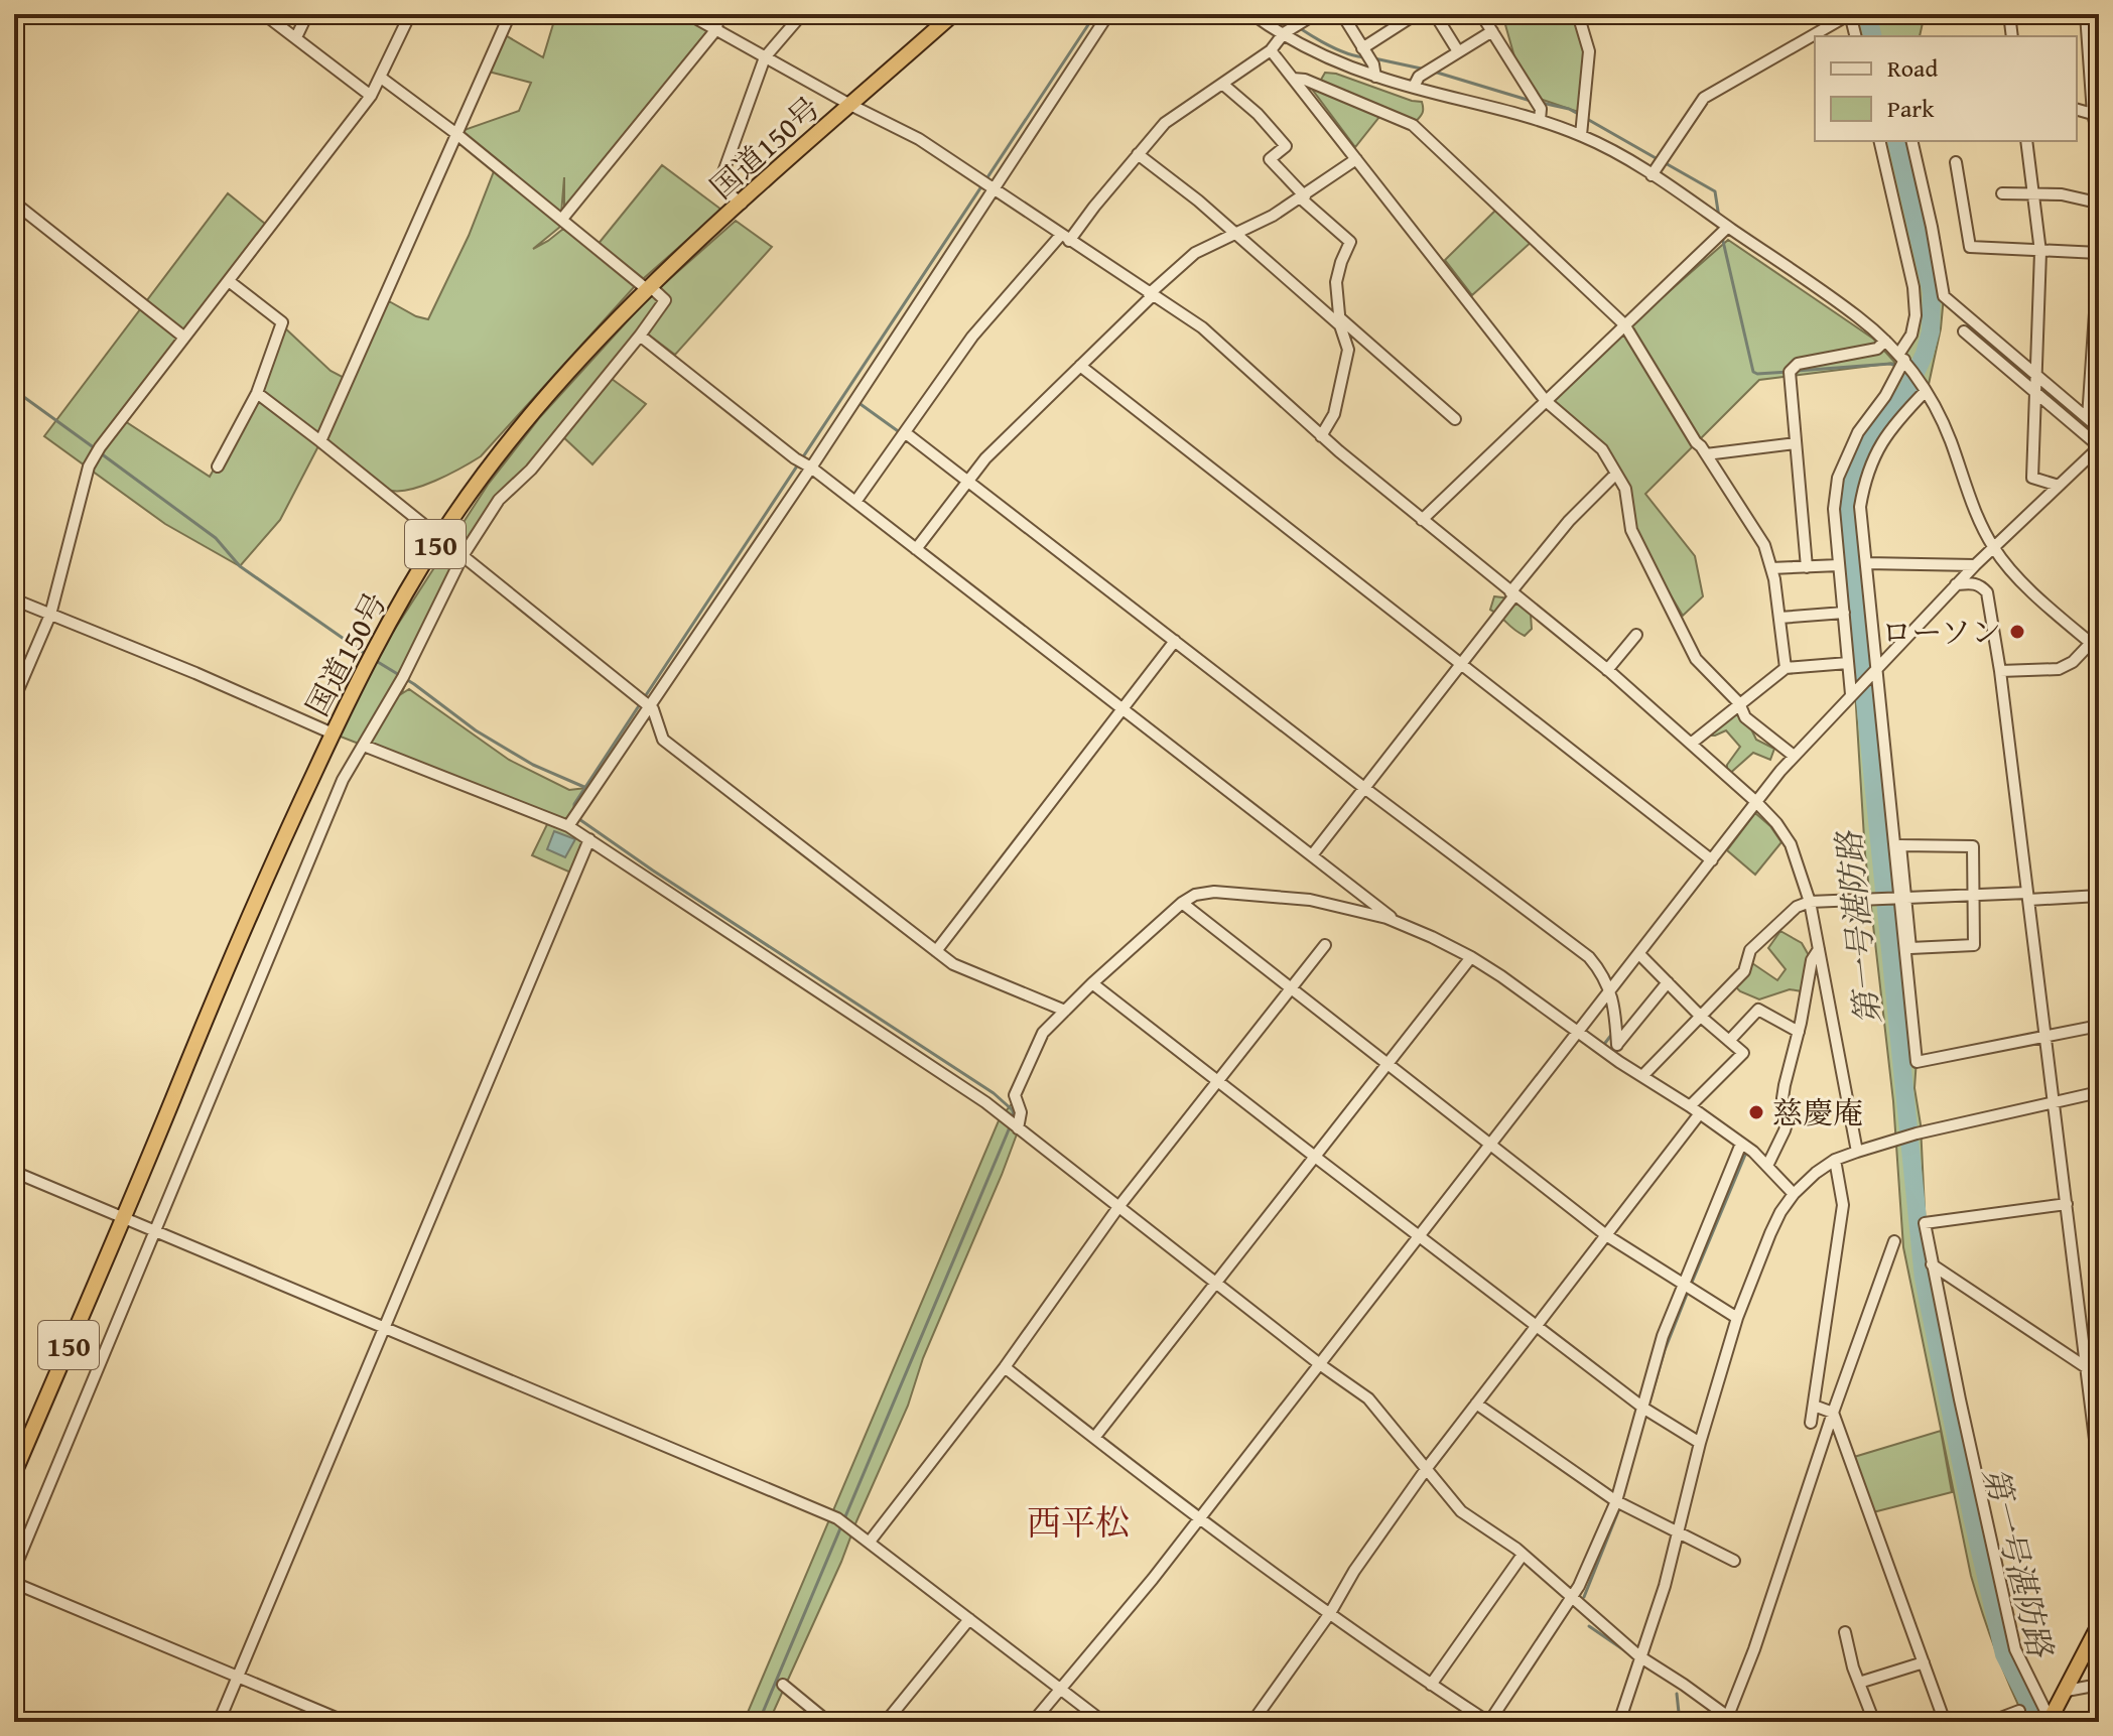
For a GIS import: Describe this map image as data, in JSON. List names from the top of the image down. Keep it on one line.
{"streets":{"highway":["国道150号","150"]},"districts":["西平松"],"water":["第一号湛防路"],"places":["ローソン","慈慶庵"],"legend":["Road","Park"]}
